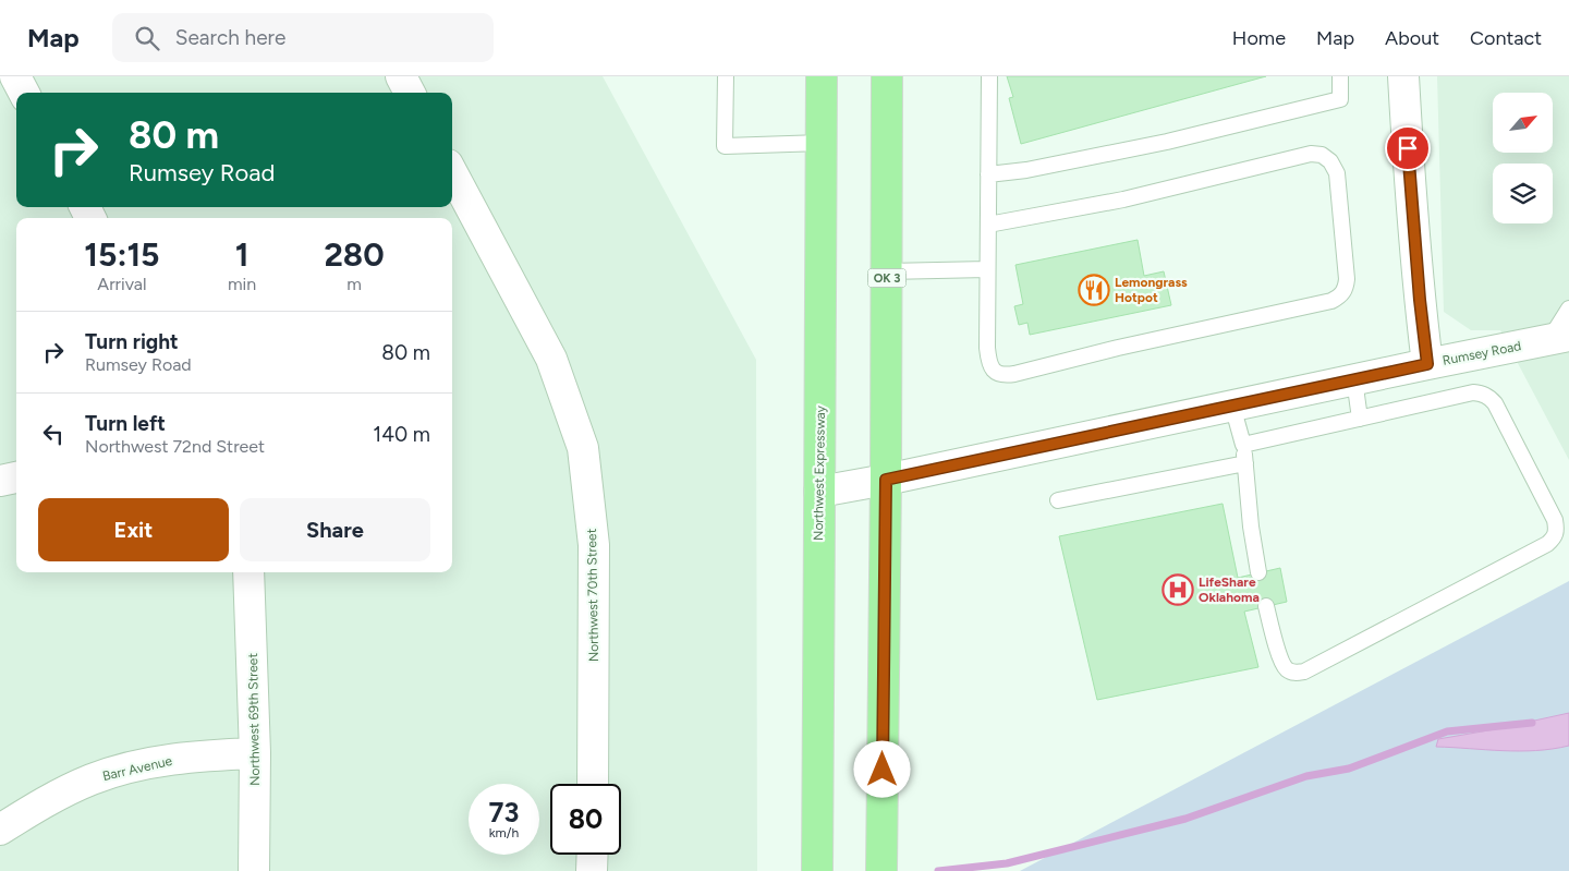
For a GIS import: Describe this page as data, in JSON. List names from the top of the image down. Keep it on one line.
{"streets":{"highway":["OK 3","Northwest Expressway"],"street":["Rumsey Road","Northwest 70th Street","Northwest 69th Street","Barr Avenue"]},"crossings":[["OK 3","Rumsey Road"],["Rumsey Road","Northwest Expressway"],["Northwest 69th Street","Barr Avenue"]],"places":{"restaurant":["Lemongrass Hotpot"],"hospital":["LifeShare Oklahoma"]},"north":"top right","page":{"header":"Map","search":"Search here","nav":["Home","Map","About","Contact"],"turn":["80 m","Rumsey Road"],"eta":["15:15","Arrival","1","min","280","m"],"list":[{"name":"Turn right","note":"Rumsey Road","value":"80 m"},{"name":"Turn left","note":"Northwest 72nd Street","value":"140 m"}],"buttons":["Exit","Share"],"speed":"73 km/h","limit":"80"}}
